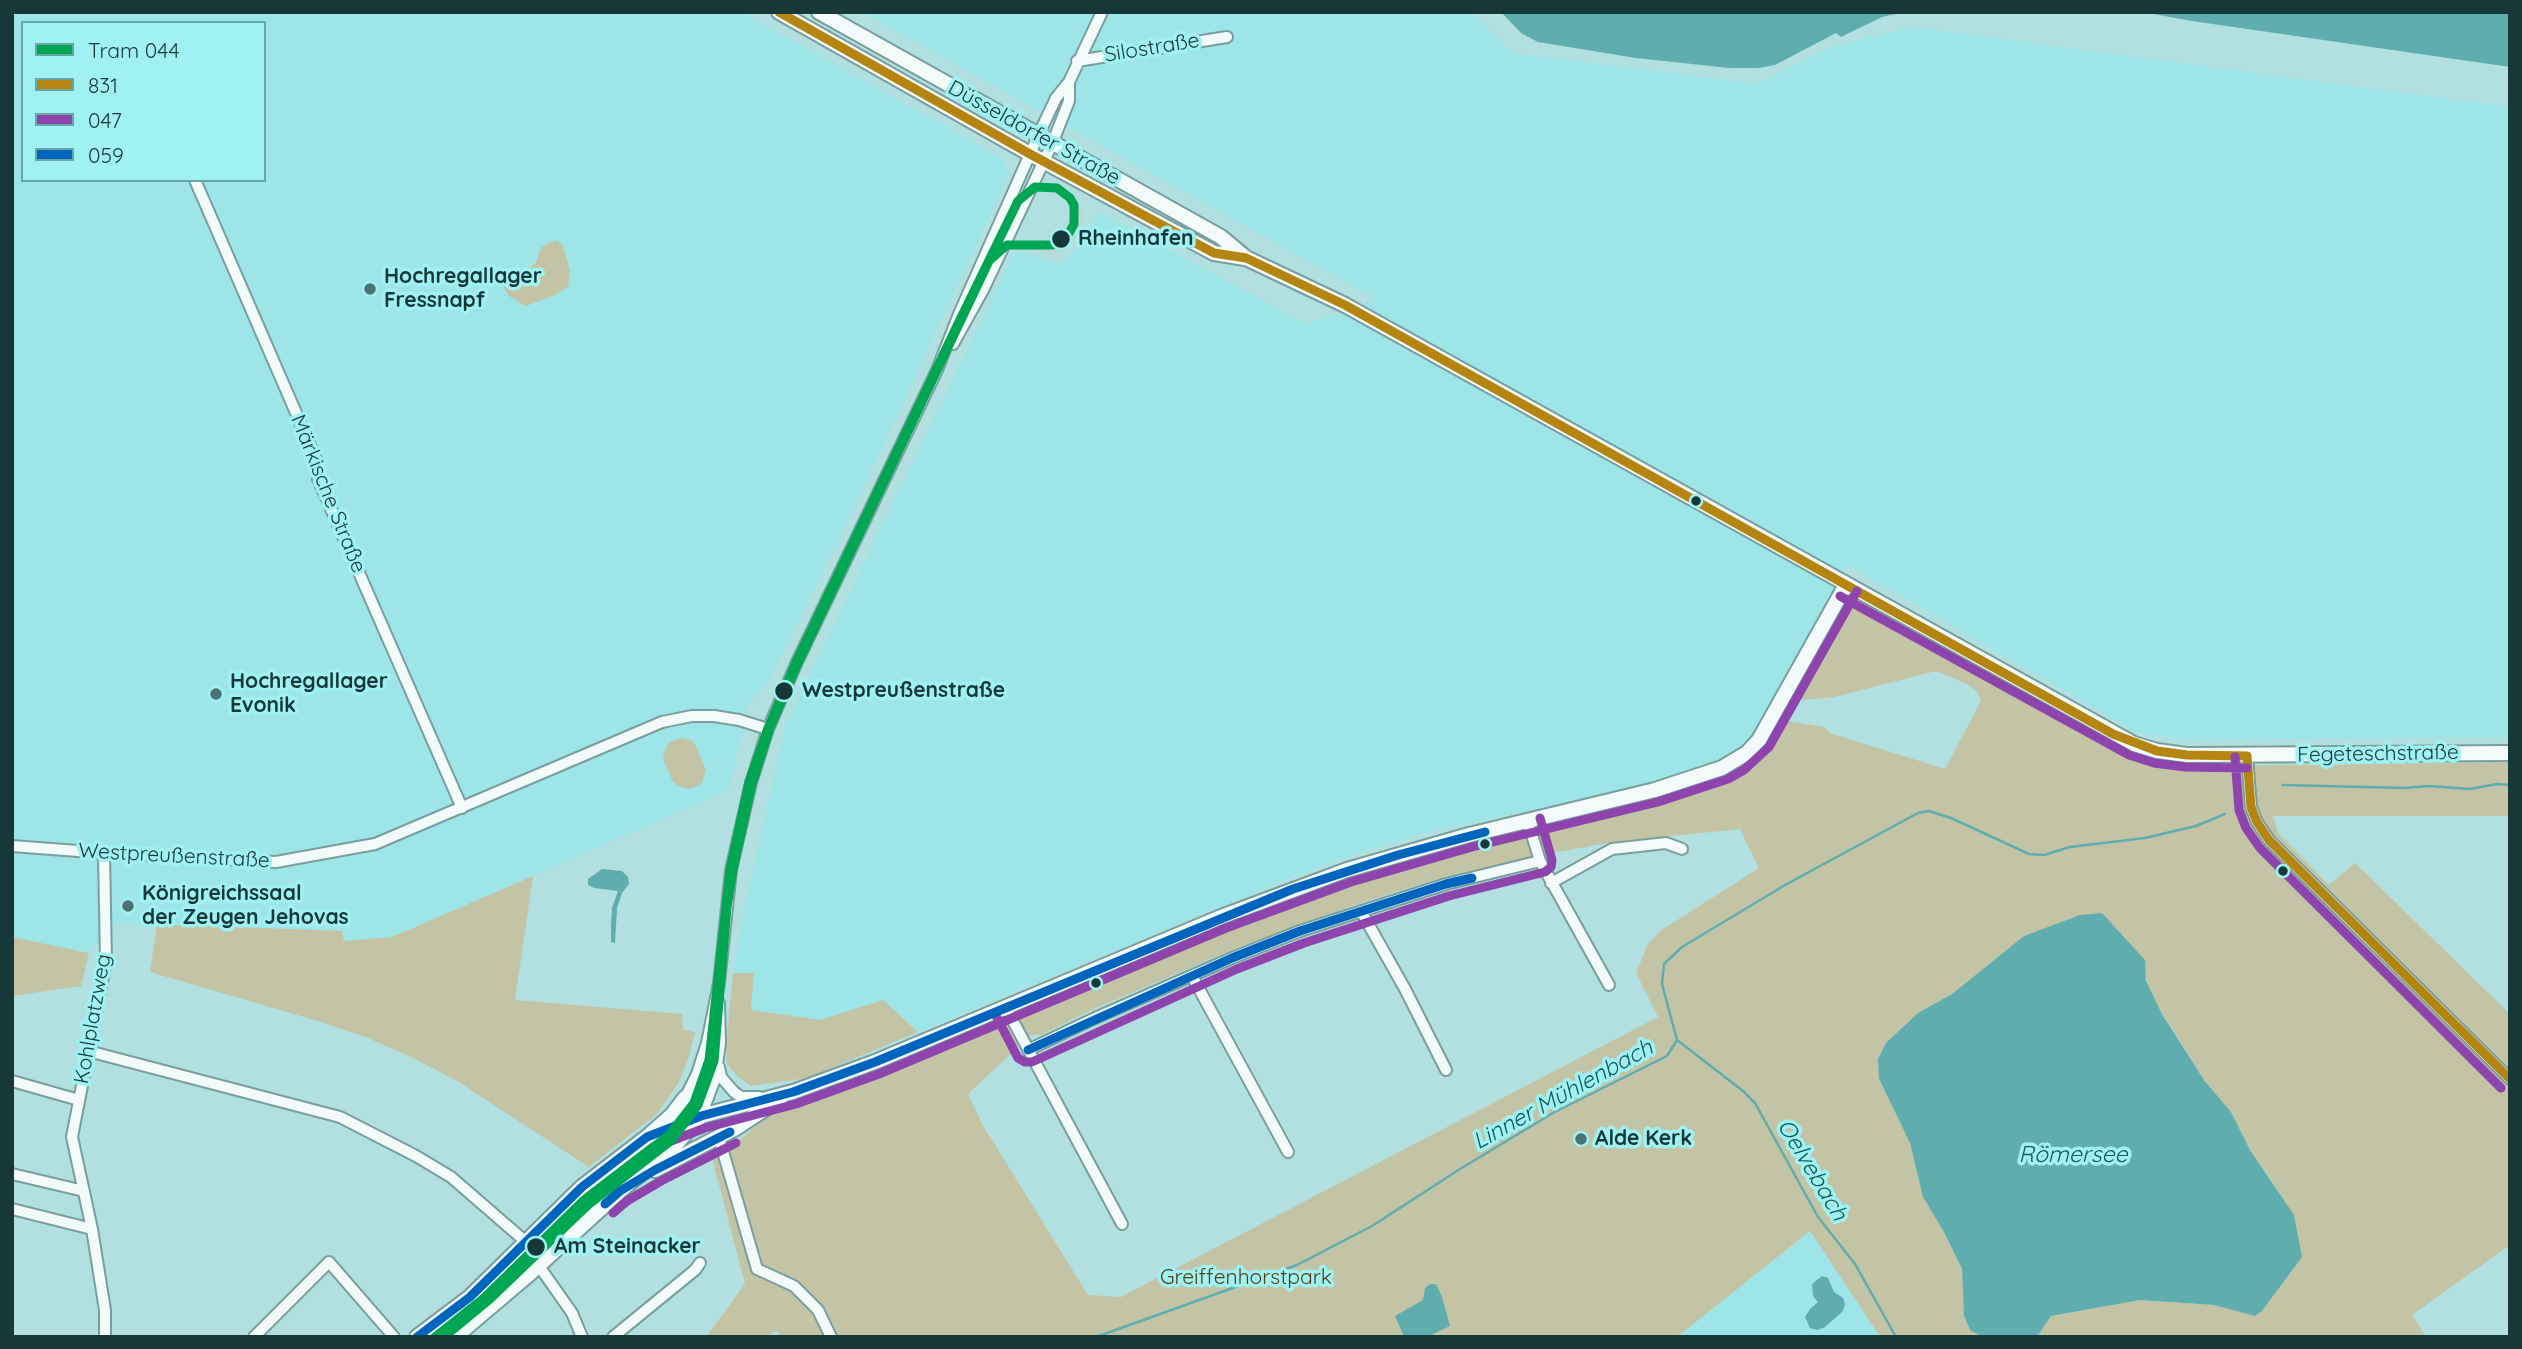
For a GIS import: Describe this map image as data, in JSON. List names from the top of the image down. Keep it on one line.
{"streets":{"main road":["Düsseldorfer Straße","Fegeteschstraße"],"street":["Silostraße","Märkische Straße","Westpreußenstraße","Kohlplatzweg"]},"crossings":[["Düsseldorfer Straße","Fegeteschstraße"],["Märkische Straße","Westpreußenstraße"],["Westpreußenstraße","Kohlplatzweg"]],"water":["Linner Mühlenbach","Römersee","Oelvebach"],"parks":["Greiffenhorstpark"],"places":["Rheinhafen","Hochregallager Fressnapf","Westpreußenstraße","Hochregallager Evonik","Königreichssaal der Zeugen Jehovas","Alde Kerk","Am Steinacker"],"lines":["transit line 831","tram line 044","transit line 047","transit line 059"],"legend":["Tram 044","831","047","059"]}
